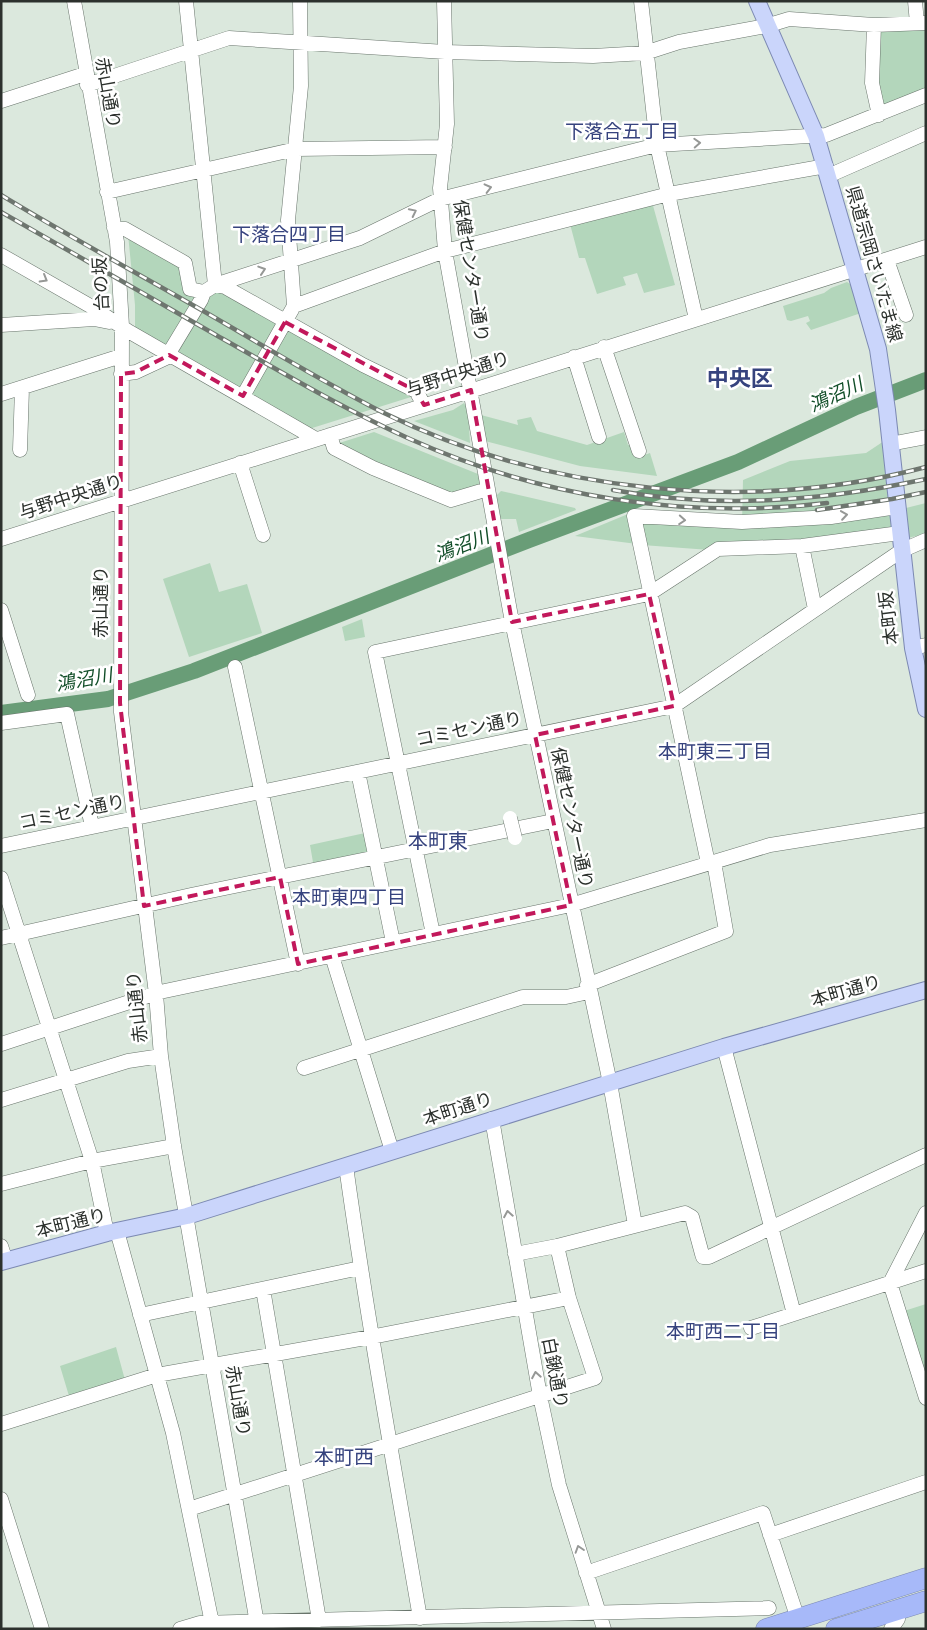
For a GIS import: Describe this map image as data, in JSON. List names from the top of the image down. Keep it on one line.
{"streets":{"main road":["県道宗岡さいたま線","本町坂","本町通り"],"street":["赤山通り","保健センター通り","台の坂","与野中央通り","コミセン通り","白鍬通り"]},"crossings":[["赤山通り","台の坂"],["赤山通り","与野中央通り"],["赤山通り","コミセン通り"],["赤山通り","本町通り"],["県道宗岡さいたま線","与野中央通り"],["県道宗岡さいたま線","本町坂"],["県道宗岡さいたま線","コミセン通り"],["保健センター通り","与野中央通り"],["保健センター通り","コミセン通り"],["保健センター通り","本町通り"],["本町坂","コミセン通り"],["本町通り","白鍬通り"]],"one_way":["白鍬通り"],"districts":["下落合五丁目","下落合四丁目","中央区","本町東三丁目","本町東","本町東四丁目","本町西二丁目","本町西"],"water":["鴻沼川"]}
